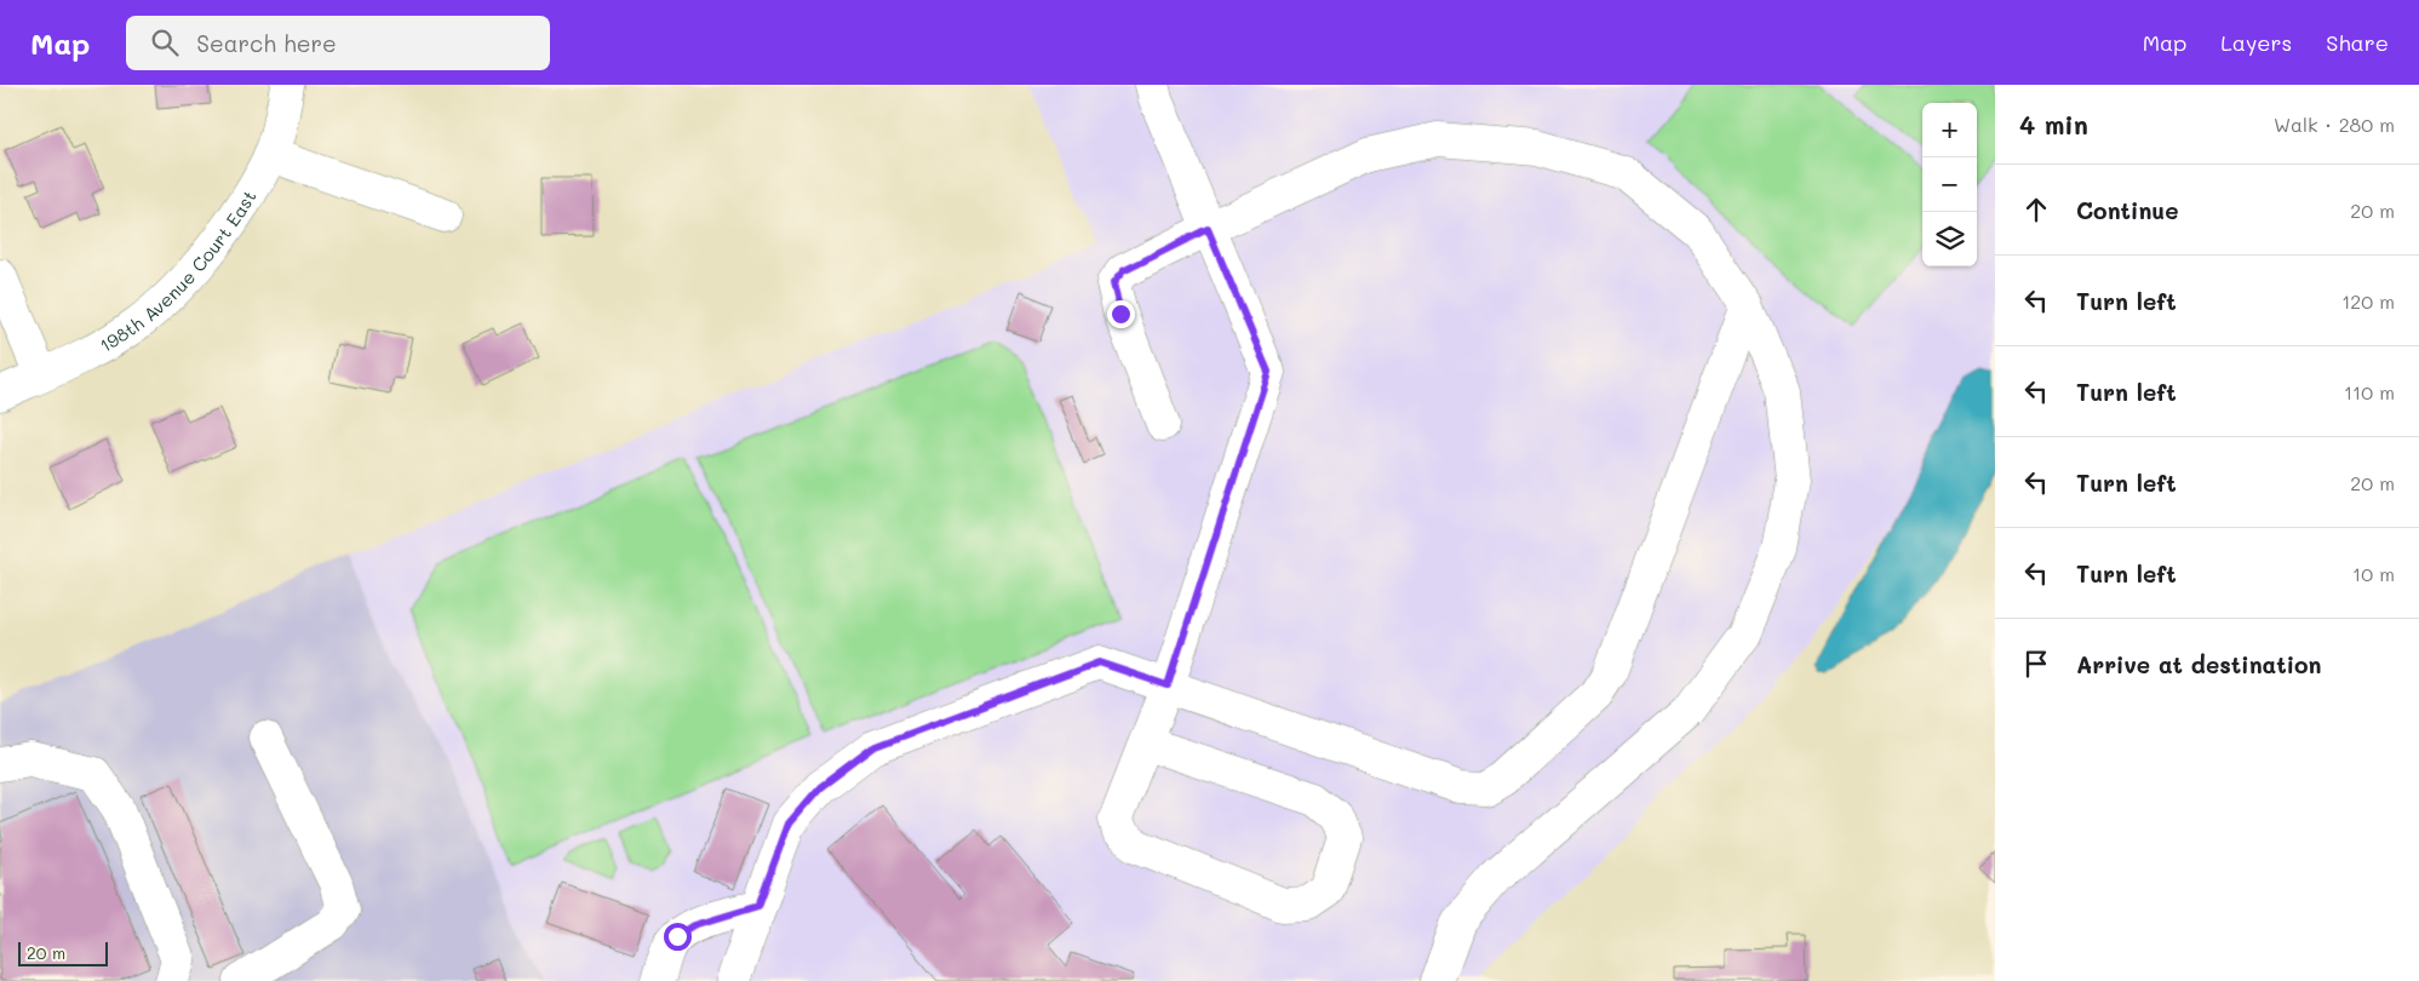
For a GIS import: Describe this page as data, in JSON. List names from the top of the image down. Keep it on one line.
{"streets":{"street":["198th Avenue Court East"]},"scale_bar":"20 m","page":{"header":"Map","search":"Search here","nav":["Map","Layers","Share"],"heading":["4 min","Walk · 280 m"],"map_buttons":["+","−"],"list":[["Continue","20 m"],["Turn left","120 m"],["Turn left","110 m"],["Turn left","20 m"],["Turn left","10 m"],"Arrive at destination"],"scale":"20 m"}}
